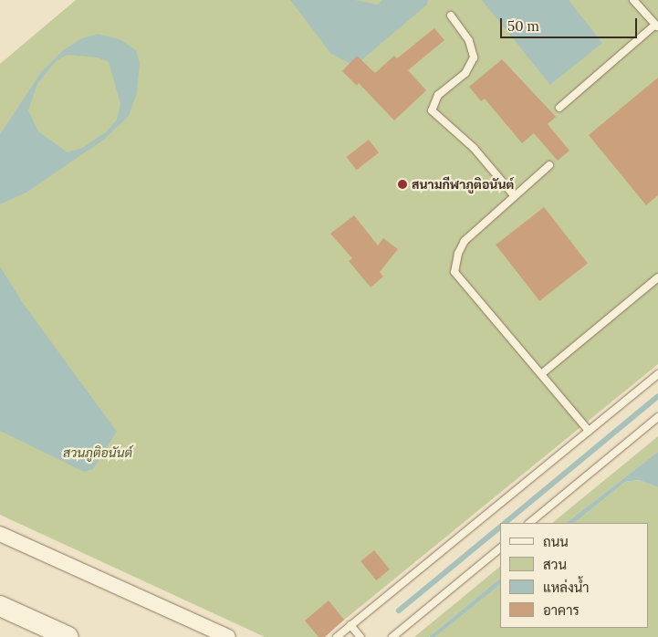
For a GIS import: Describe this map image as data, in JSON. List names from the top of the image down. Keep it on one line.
{"parks":["สวนภูติอนันต์"],"places":["สนามกีฬาภูติอนันต์"],"legend":["ถนน","สวน","แหล่งน้ำ","อาคาร"],"scale_bar":"50 m"}
